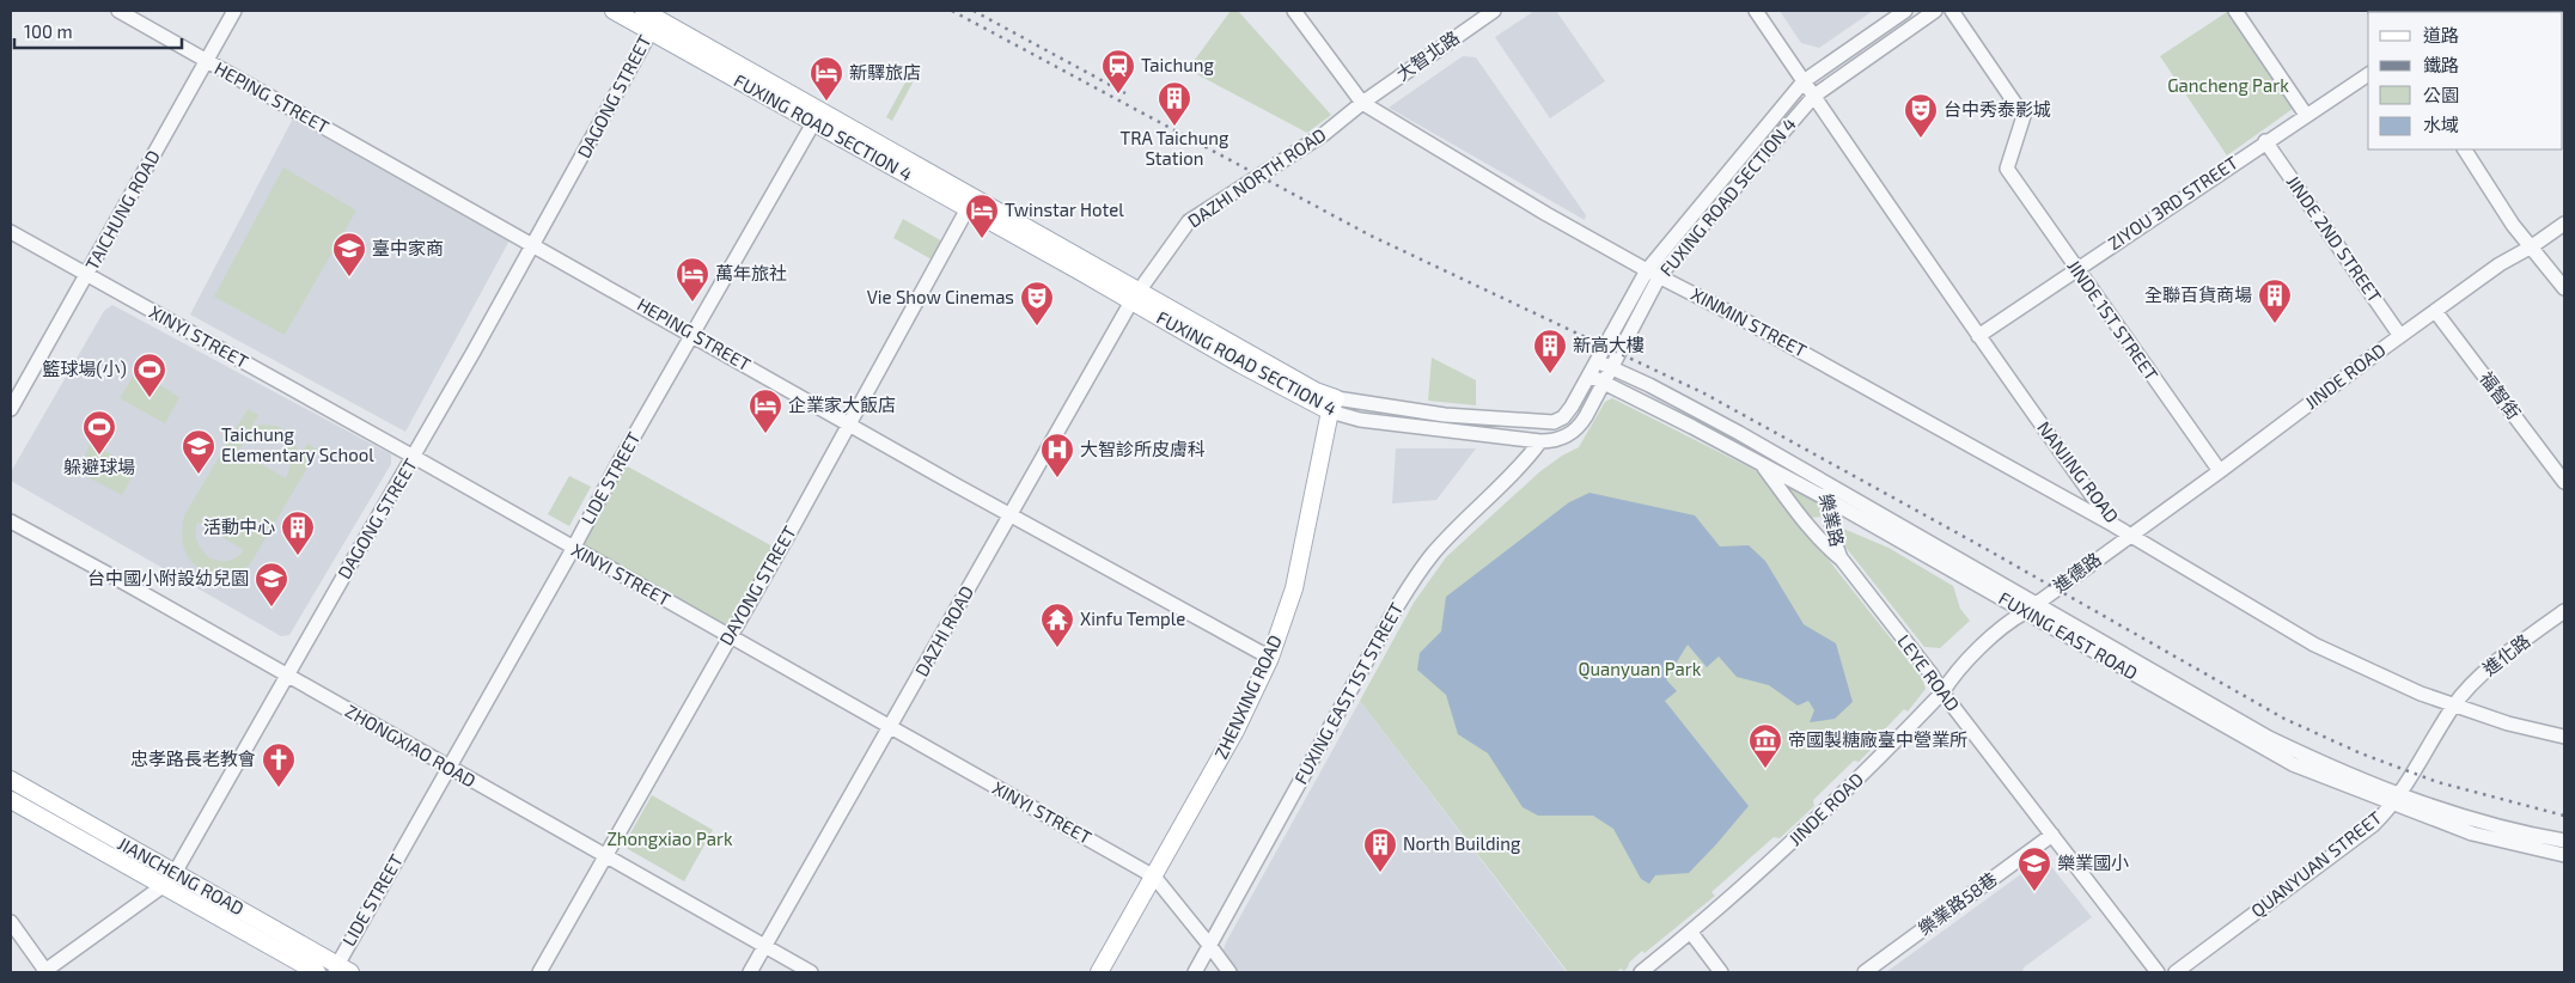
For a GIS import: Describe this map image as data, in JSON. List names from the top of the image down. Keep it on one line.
{"streets":{"main road":["FUXING ROAD SECTION 4","ZHENXING ROAD","JIANCHENG ROAD"],"street":["大智北路","DAGONG STREET","HEPING STREET","DAZHI NORTH ROAD","ZIYOU 3RD STREET","TAICHUNG ROAD","JINDE 2ND STREET","JINDE 1ST STREET","XINMIN STREET","XINYI STREET","JINDE ROAD","福智街","NANJING ROAD","LIDE STREET","樂業路","進德路","DAYONG STREET","DAZHI ROAD","FUXING EAST ROAD","進化路","LEYE ROAD","FUXING EAST 1ST STREET","ZHONGXIAO ROAD","QUANYUAN STREET","樂業路58巷"]},"crossings":[["大智北路","DAZHI NORTH ROAD"],["大智北路","XINMIN STREET"],["DAGONG STREET","HEPING STREET"],["DAGONG STREET","FUXING ROAD SECTION 4"],["DAGONG STREET","XINYI STREET"],["DAGONG STREET","ZHONGXIAO ROAD"],["DAGONG STREET","JIANCHENG ROAD"],["HEPING STREET","TAICHUNG ROAD"],["HEPING STREET","LIDE STREET"],["HEPING STREET","DAYONG STREET"],["HEPING STREET","DAZHI ROAD"],["HEPING STREET","ZHENXING ROAD"],["FUXING ROAD SECTION 4","DAZHI NORTH ROAD"],["FUXING ROAD SECTION 4","XINMIN STREET"],["FUXING ROAD SECTION 4","NANJING ROAD"],["FUXING ROAD SECTION 4","LIDE STREET"],["FUXING ROAD SECTION 4","DAYONG STREET"],["FUXING ROAD SECTION 4","DAZHI ROAD"],["FUXING ROAD SECTION 4","FUXING EAST ROAD"],["FUXING ROAD SECTION 4","FUXING EAST 1ST STREET"],["FUXING ROAD SECTION 4","ZHENXING ROAD"],["DAZHI NORTH ROAD","XINMIN STREET"],["DAZHI NORTH ROAD","DAZHI ROAD"],["ZIYOU 3RD STREET","JINDE 2ND STREET"],["ZIYOU 3RD STREET","JINDE 1ST STREET"],["ZIYOU 3RD STREET","NANJING ROAD"],["TAICHUNG ROAD","XINYI STREET"],["JINDE 2ND STREET","JINDE ROAD"],["JINDE 1ST STREET","JINDE ROAD"],["XINMIN STREET","NANJING ROAD"],["XINYI STREET","LIDE STREET"],["XINYI STREET","DAYONG STREET"],["XINYI STREET","DAZHI ROAD"],["XINYI STREET","ZHENXING ROAD"],["JINDE ROAD","福智街"],["JINDE ROAD","NANJING ROAD"],["JINDE ROAD","進德路"],["JINDE ROAD","FUXING EAST ROAD"],["JINDE ROAD","LEYE ROAD"],["NANJING ROAD","進德路"],["NANJING ROAD","進化路"],["NANJING ROAD","QUANYUAN STREET"],["LIDE STREET","ZHONGXIAO ROAD"],["LIDE STREET","JIANCHENG ROAD"],["樂業路","FUXING EAST ROAD"],["樂業路","LEYE ROAD"],["進德路","FUXING EAST ROAD"],["DAYONG STREET","ZHONGXIAO ROAD"],["DAZHI ROAD","ZHONGXIAO ROAD"],["FUXING EAST ROAD","LEYE ROAD"],["FUXING EAST ROAD","QUANYUAN STREET"],["進化路","QUANYUAN STREET"],["LEYE ROAD","樂業路58巷"]],"parks":["Gancheng Park","Quanyuan Park","Zhongxiao Park"],"places":{"station":["Taichung"],"hotel":["新驛旅店","Twinstar Hotel","萬年旅社","企業家大飯店"],"building":["TRA Taichung Station","全聯百貨商場","新高大樓","活動中心","North Building"],"theatre":["台中秀泰影城","Vie Show Cinemas"],"school or university":["臺中家商","Taichung Elementary School","台中國小附設幼兒園","樂業國小"],"sports":["籃球場(小)","躲避球場"],"hospital":["大智診所皮膚科"],"temple":["Xinfu Temple"],"museum":["帝國製糖廠臺中營業所"],"church":["忠孝路長老教會"]},"legend":["道路","鐵路","公園","水域"],"scale_bar":"100 m"}
